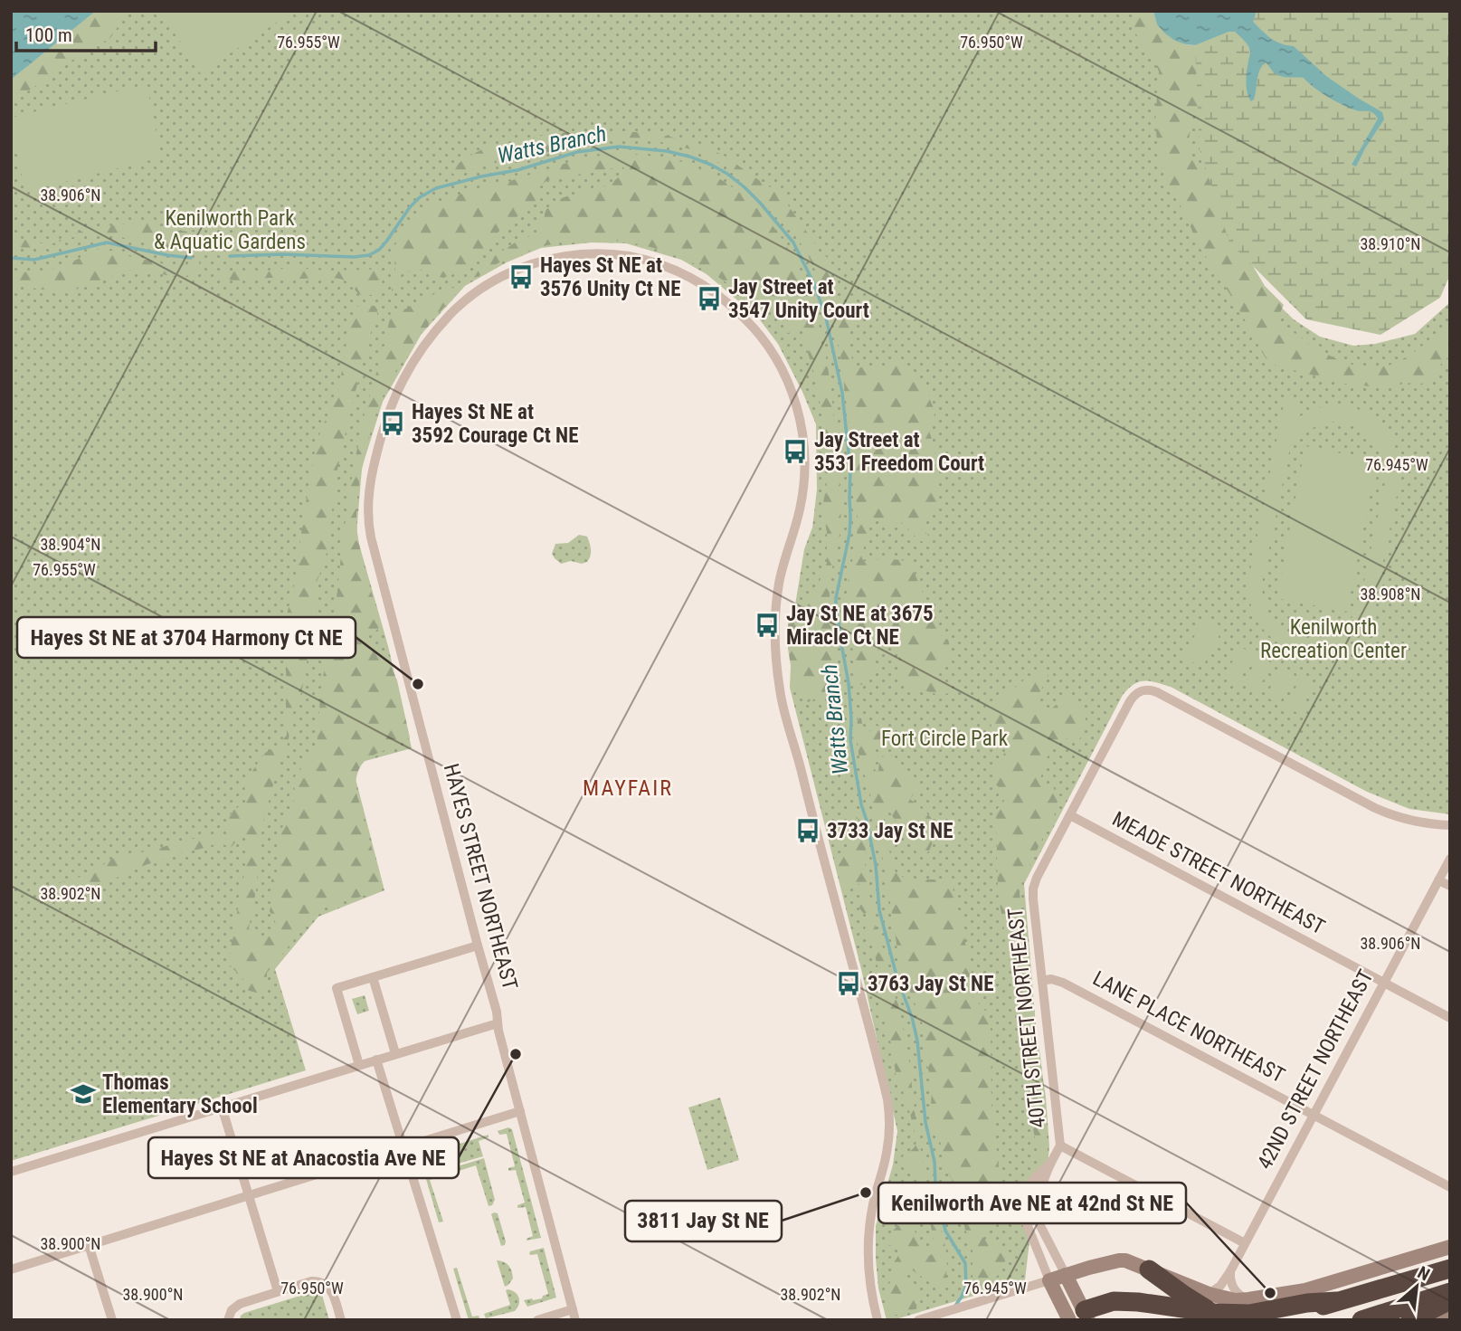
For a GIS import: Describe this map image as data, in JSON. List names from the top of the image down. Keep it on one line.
{"streets":{"street":["MEADE STREET NORTHEAST","HAYES STREET NORTHEAST","40TH STREET NORTHEAST","LANE PLACE NORTHEAST","42ND STREET NORTHEAST"]},"crossings":[["MEADE STREET NORTHEAST","40TH STREET NORTHEAST"],["MEADE STREET NORTHEAST","42ND STREET NORTHEAST"],["40TH STREET NORTHEAST","LANE PLACE NORTHEAST"],["LANE PLACE NORTHEAST","42ND STREET NORTHEAST"]],"districts":["MAYFAIR"],"water":["Watts Branch"],"parks":["Kenilworth Park & Aquatic Gardens","Kenilworth Recreation Center","Fort Circle Park"],"places":{"bus stop":["Hayes St NE at 3576 Unity Ct NE","Jay Street at 3547 Unity Court","Hayes St NE at 3592 Courage Ct NE","Jay Street at 3531 Freedom Court","Jay St NE at 3675 Miracle Ct NE","3733 Jay St NE","3763 Jay St NE"],"other":["Hayes St NE at 3704 Harmony Ct NE","Hayes St NE at Anacostia Ave NE","3811 Jay St NE","Kenilworth Ave NE at 42nd St NE"],"school or university":["Thomas Elementary School"]},"scale_bar":"100 m","north":"top right","coordinates":["76.955°W","76.950°W","38.906°N","38.910°N","76.945°W","38.904°N","38.908°N","38.902°N","38.900°N"]}
